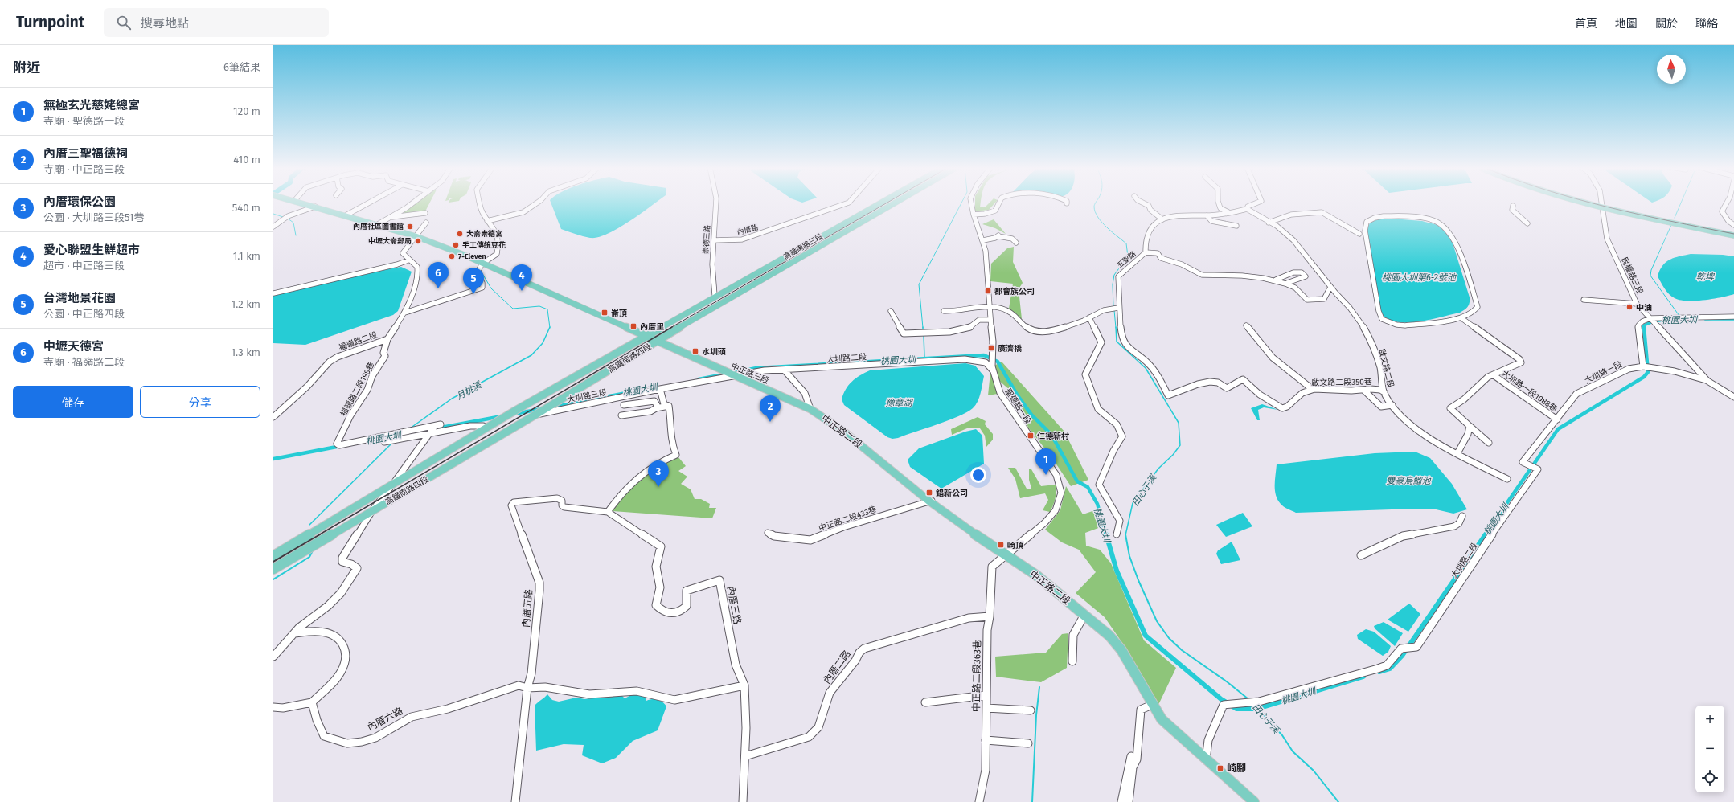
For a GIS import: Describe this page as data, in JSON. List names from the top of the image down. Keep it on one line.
{"streets":{"main road":["高鐵南路三段","高鐵南路四段","中正路三段","中正路二段"],"street":["內厝路","崇德三路","五聖路","民權路三段","福嶺路二段","大圳路二段","啟文路二段","大圳路一段","啟文路二段350巷","福嶺路二段198巷","大圳路一段1088巷","大圳路三段","聖德路一段","中正路二段433巷","內厝三路","內厝五路","內厝二路","中正路二段363巷","內厝六路"]},"crossings":[["內厝路","崇德三路"],["崇德三路","高鐵南路三段"],["高鐵南路三段","高鐵南路四段"],["高鐵南路三段","中正路三段"],["五聖路","啟文路二段"],["五聖路","啟文路二段350巷"],["民權路三段","大圳路一段"],["福嶺路二段","福嶺路二段198巷"],["高鐵南路四段","中正路三段"],["高鐵南路四段","大圳路三段"],["大圳路二段","大圳路一段"],["大圳路二段","中正路三段"],["大圳路二段","大圳路三段"],["大圳路二段","聖德路一段"],["大圳路二段","中正路二段"],["啟文路二段","啟文路二段350巷"],["大圳路一段","大圳路一段1088巷"],["中正路三段","大圳路三段"],["中正路三段","中正路二段"],["聖德路一段","中正路二段"],["聖德路一段","中正路二段363巷"],["中正路二段","中正路二段433巷"],["中正路二段","中正路二段363巷"],["內厝三路","內厝五路"],["內厝三路","內厝二路"],["內厝五路","內厝六路"],["內厝二路","中正路二段363巷"]],"water":["乾埤","桃園大圳第6-2號池","桃園大圳","月桃溪","豫章湖","雙豪烏鰡池","田心子溪"],"places":{"other":["內厝社區圖書館","大崙崇德宮","中壢大崙郵局","手工傳統豆花","7-Eleven","中油"],"transit":["都會族公司","崙頂","內厝里","廣濟橋","水圳頭","仁德新村","錩新公司","崎頂","崎腳"]},"north":"top","page":{"header":"Turnpoint","search":"搜尋地點","nav":["首頁","地圖","關於","聯絡"],"heading":["附近","6筆結果"],"list":[{"mark":"1","name":"無極玄光慈姥總宮","note":"寺廟 · 聖德路一段","value":"120 m"},{"mark":"2","name":"內厝三聖福德祠","note":"寺廟 · 中正路三段","value":"410 m"},{"mark":"3","name":"內厝環保公園","note":"公園 · 大圳路三段51巷","value":"540 m"},{"mark":"4","name":"愛心聯盟生鮮超市","note":"超市 · 中正路三段","value":"1.1 km"},{"mark":"5","name":"台灣地景花園","note":"公園 · 中正路四段","value":"1.2 km"},{"mark":"6","name":"中壢天德宮","note":"寺廟 · 福嶺路二段","value":"1.3 km"}],"pins":["6","4","5","2","1","3"],"buttons":["儲存","分享"],"map_buttons":["+","−"]}}
